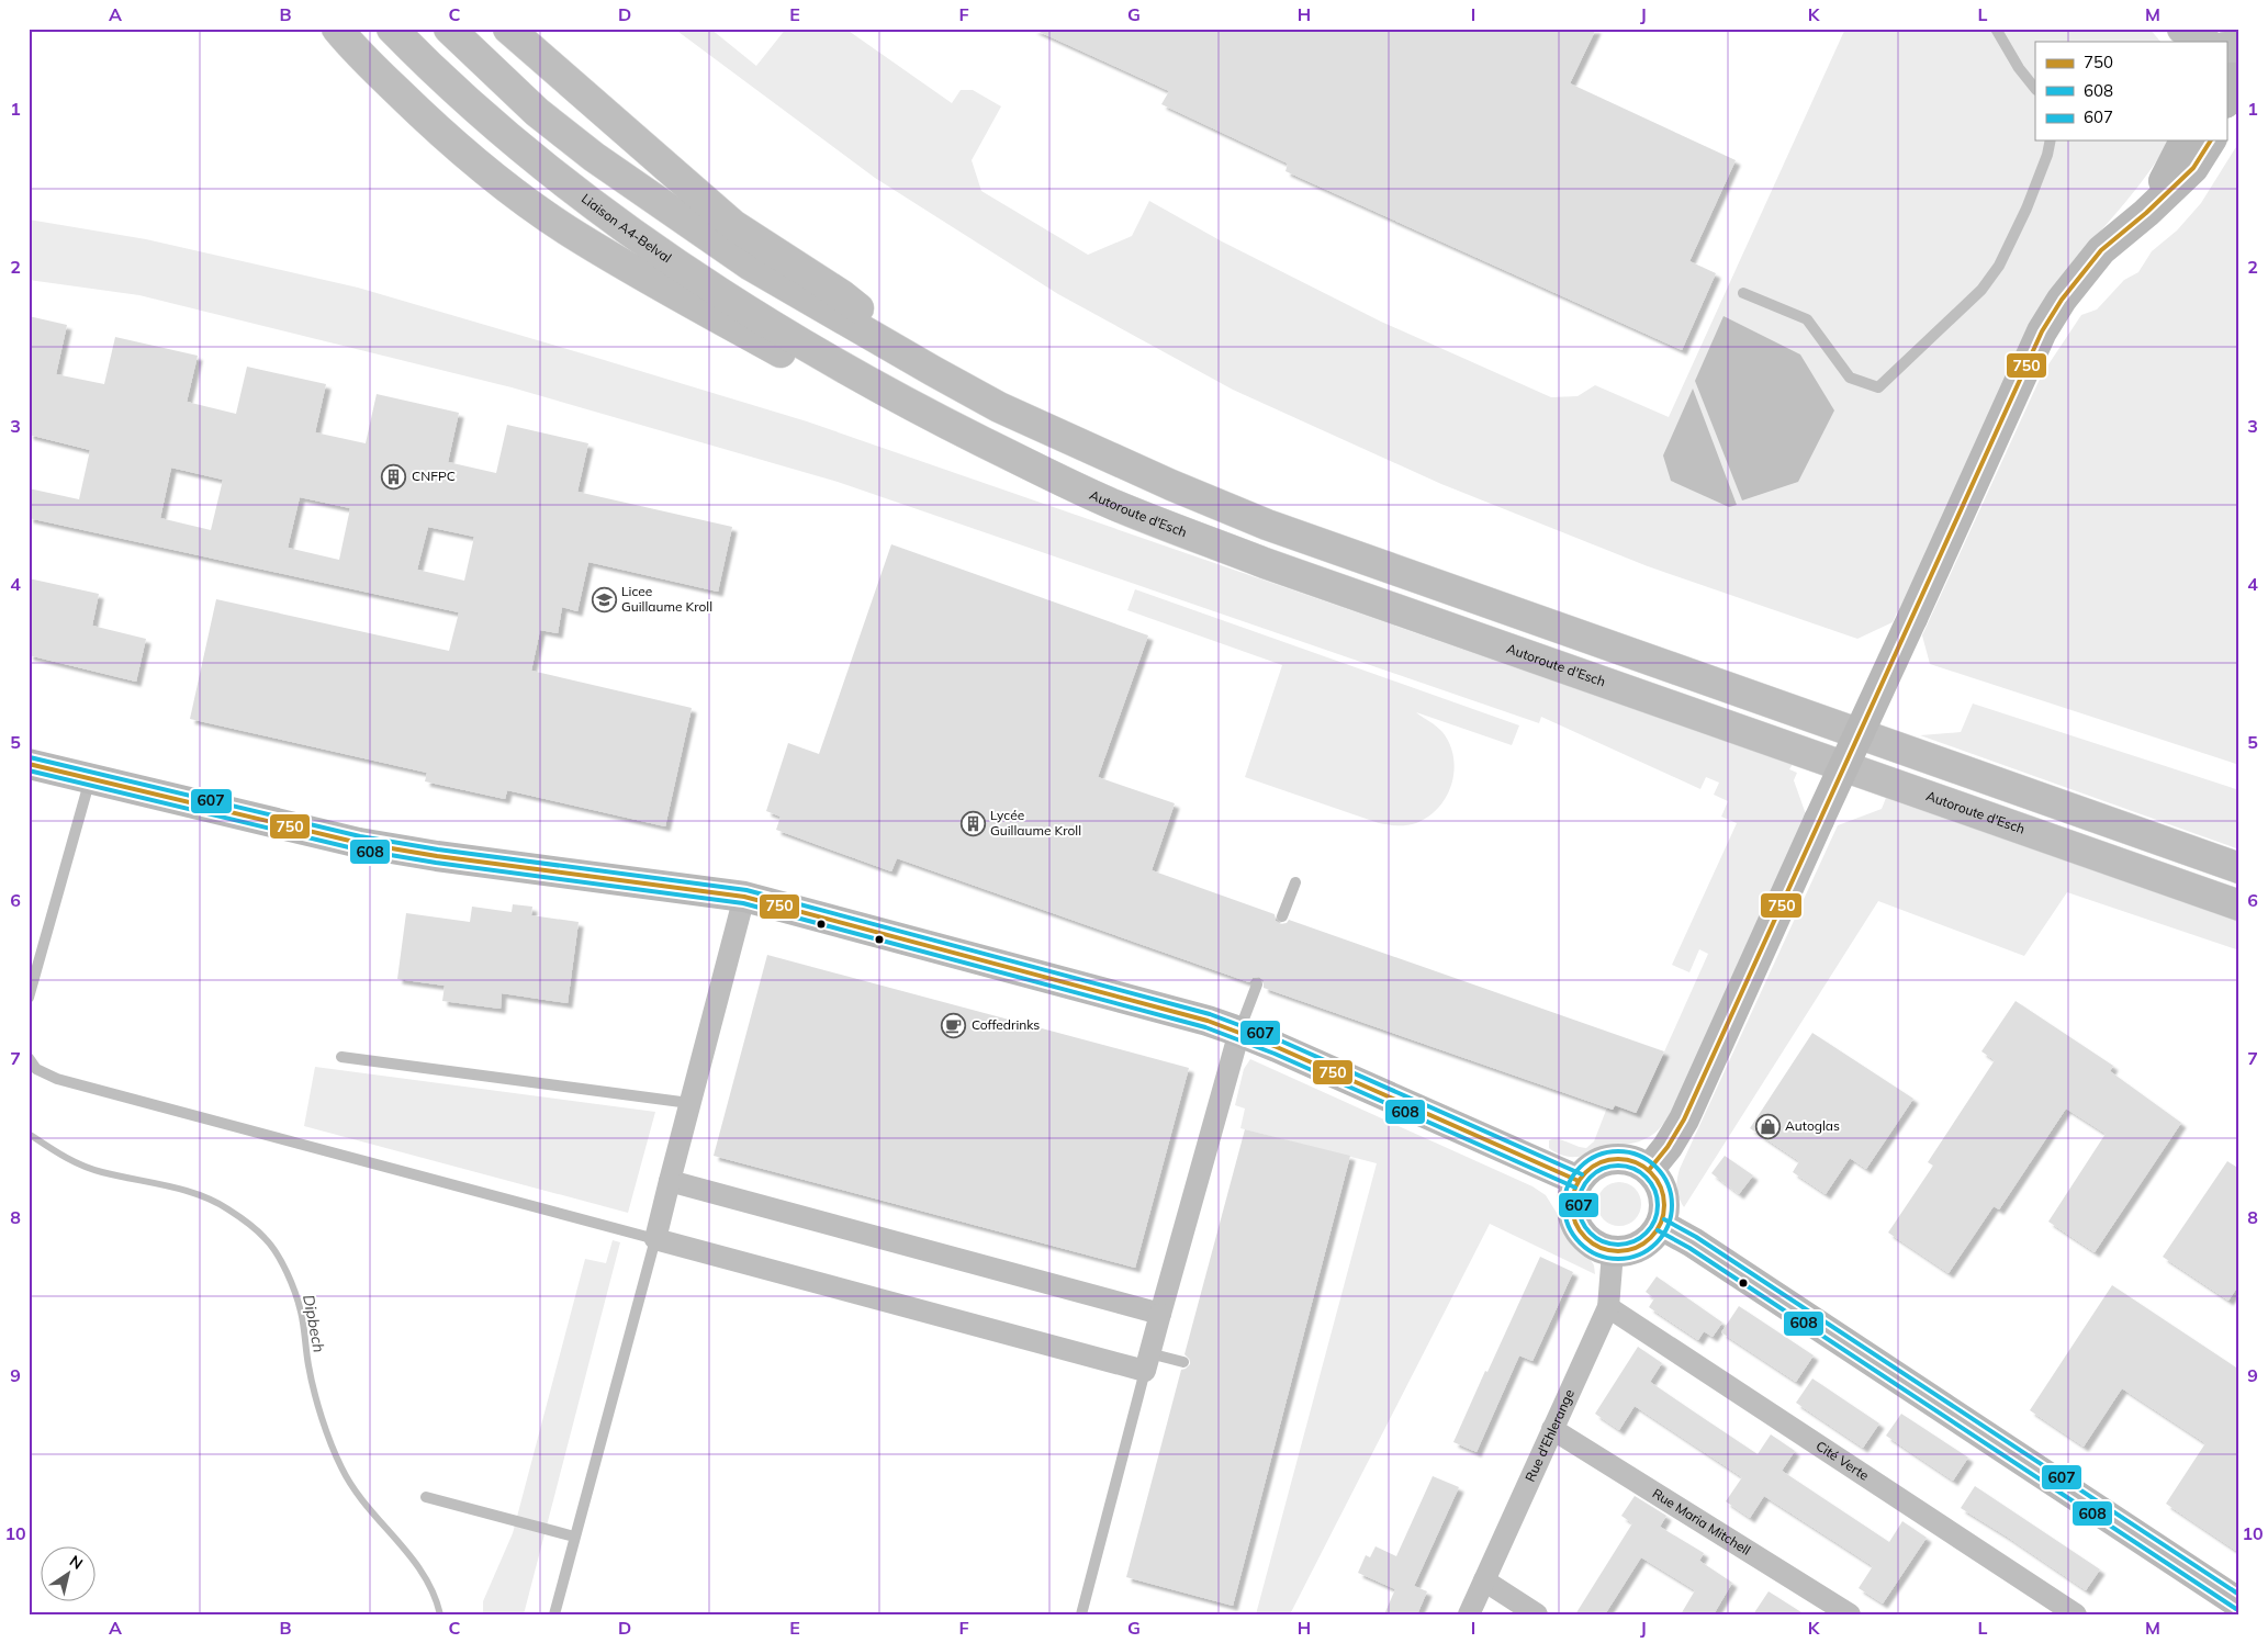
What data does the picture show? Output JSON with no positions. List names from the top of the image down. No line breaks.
{"streets":{"main road":["Liaison A4-Belval","Autoroute d'Esch"],"street":["Rue d'Ehlerange","Cité Verte","Rue Maria Mitchell"]},"crossings":[["Liaison A4-Belval","Autoroute d'Esch"],["Rue d'Ehlerange","Cité Verte"],["Rue d'Ehlerange","Rue Maria Mitchell"]],"water":["Dipbech"],"places":{"building":["CNFPC","Lycée Guillaume Kroll"],"school or university":["Licee Guillaume Kroll"],"cafe":["Coffedrinks"],"shop":["Autoglas"]},"lines":["transit line 750","transit line 607","transit line 608"],"legend":["750","608","607"],"north":"top right","grid":{"columns":["A","B","C","D","E","F","G","H","I","J","K","L","M"],"rows":["1","2","3","4","5","6","7","8","9","10"]}}
